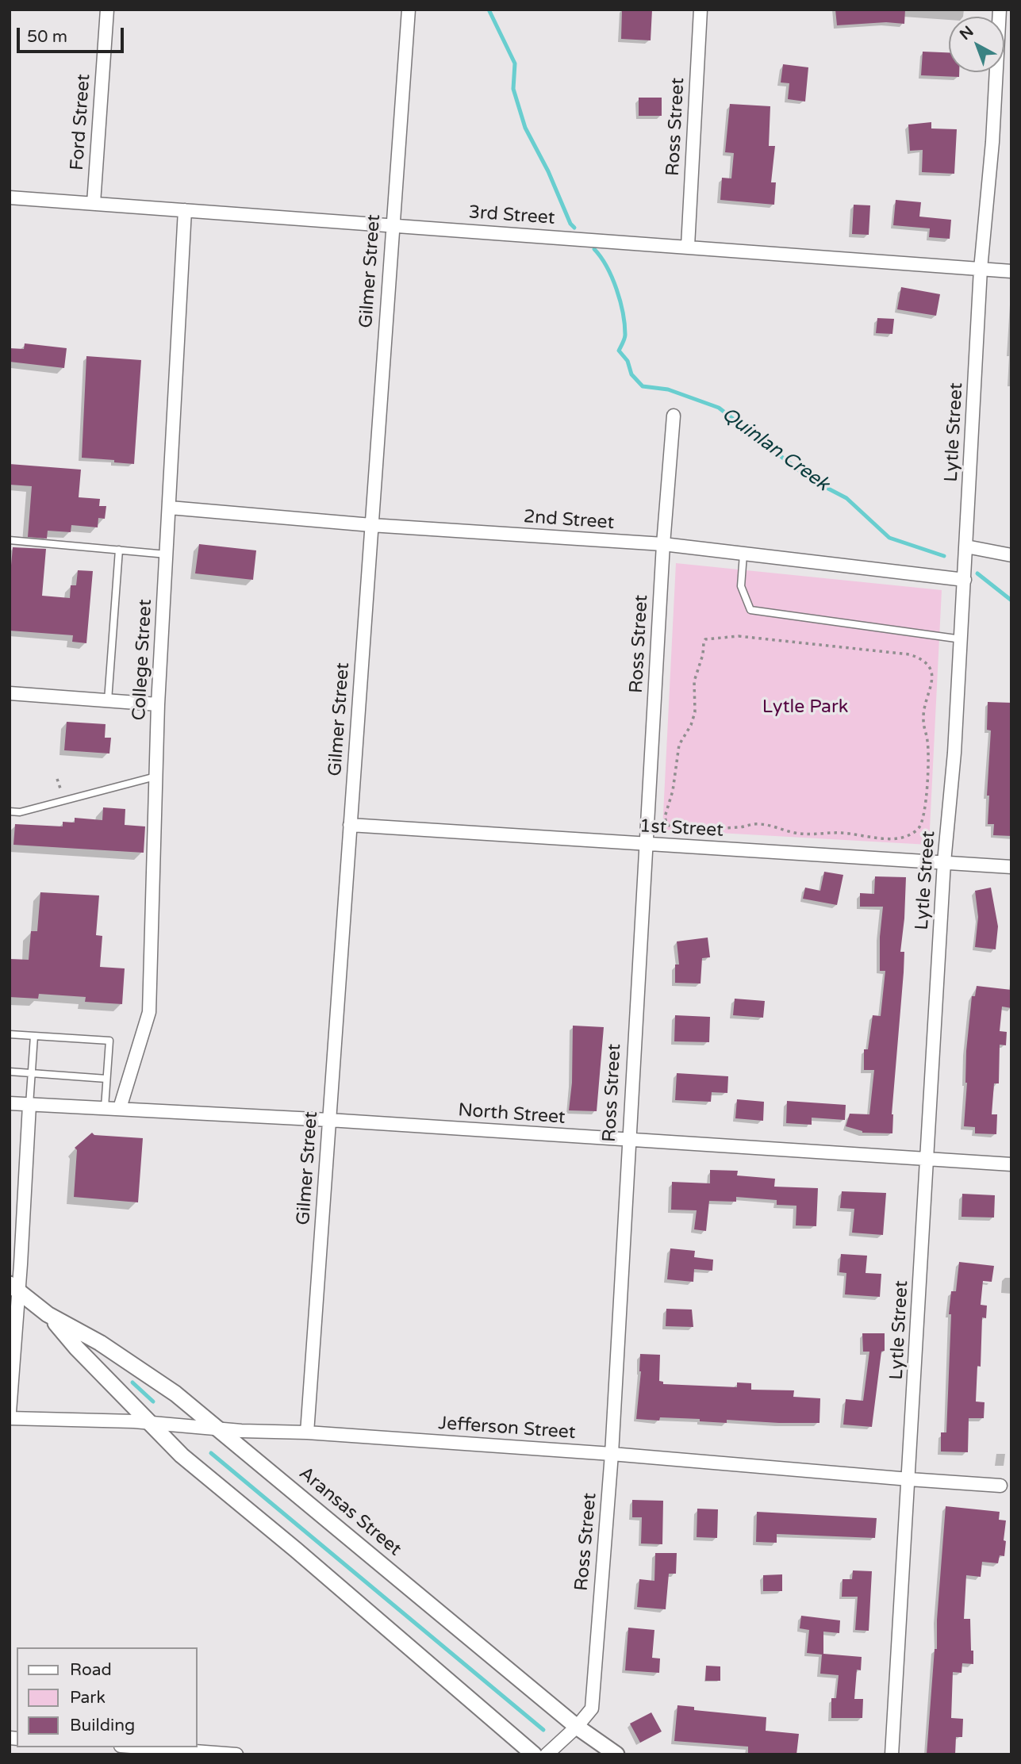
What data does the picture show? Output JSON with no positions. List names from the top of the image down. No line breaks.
{"streets":{"street":["Ford Street","Ross Street","3rd Street","Gilmer Street","Lytle Street","2nd Street","College Street","1st Street","North Street","Jefferson Street","Aransas Street"]},"crossings":[["Ford Street","3rd Street"],["Ross Street","3rd Street"],["Ross Street","2nd Street"],["Ross Street","1st Street"],["Ross Street","North Street"],["Ross Street","Jefferson Street"],["Ross Street","Aransas Street"],["3rd Street","Gilmer Street"],["3rd Street","Lytle Street"],["3rd Street","College Street"],["Gilmer Street","2nd Street"],["Gilmer Street","1st Street"],["Gilmer Street","North Street"],["Gilmer Street","Jefferson Street"],["Lytle Street","2nd Street"],["Lytle Street","1st Street"],["Lytle Street","North Street"],["Lytle Street","Jefferson Street"],["2nd Street","College Street"],["College Street","North Street"],["Jefferson Street","Aransas Street"]],"water":["Quinlan Creek"],"parks":["Lytle Park"],"legend":["Road","Park","Building"],"scale_bar":"50 m","north":"top left"}
